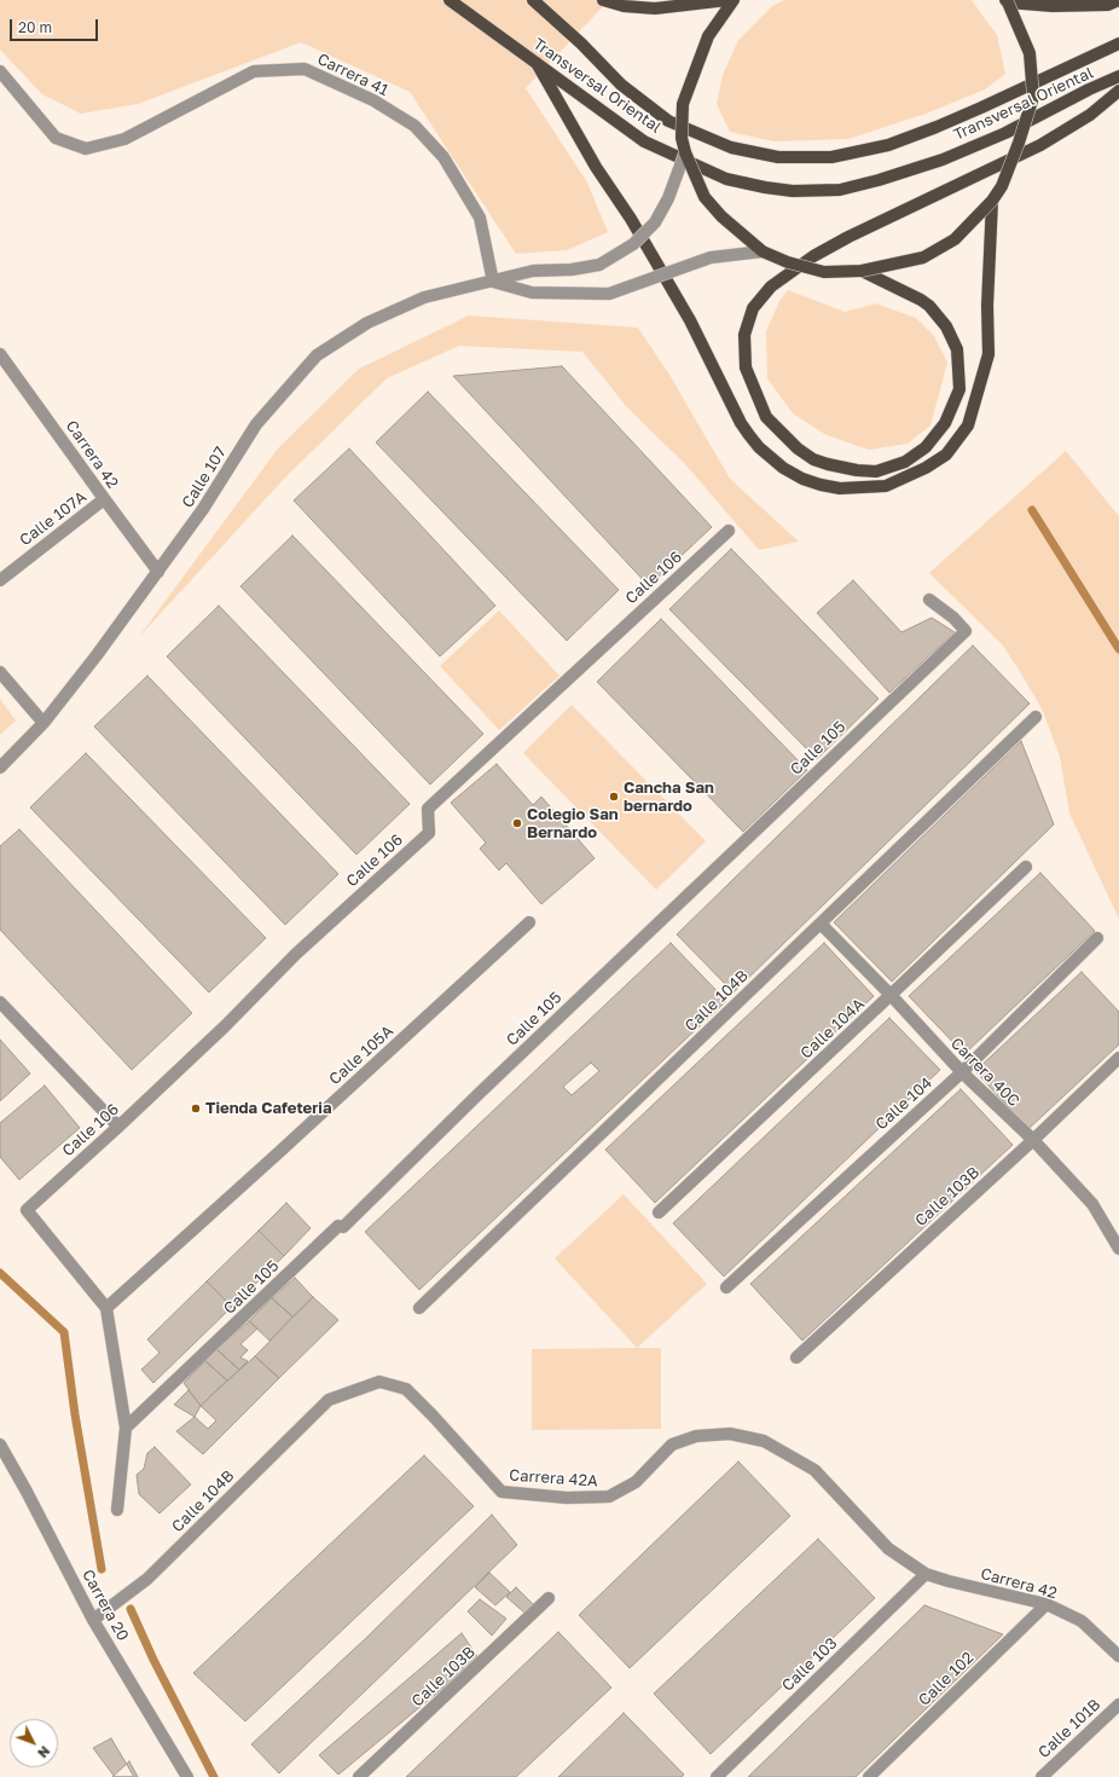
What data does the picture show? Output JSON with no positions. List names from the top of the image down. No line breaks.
{"streets":{"main road":["Transversal Oriental"],"street":["Carrera 41","Carrera 42","Calle 107","Calle 107A","Calle 106","Calle 105","Calle 104B","Calle 104A","Calle 105A","Carrera 40C","Calle 104","Calle 103B","Carrera 42A","Carrera 20","Calle 103","Calle 102","Calle 101B"]},"crossings":[["Carrera 41","Calle 107"],["Carrera 42","Calle 107"],["Carrera 42","Calle 107A"],["Carrera 42","Carrera 42A"],["Carrera 42","Calle 103"],["Carrera 42","Calle 102"],["Calle 106","Calle 105A"],["Calle 104B","Carrera 40C"],["Calle 104B","Carrera 42A"],["Calle 104B","Carrera 20"],["Calle 104A","Carrera 40C"],["Carrera 40C","Calle 104"],["Carrera 40C","Calle 103B"],["Carrera 42A","Calle 103"]],"places":["Cancha San bernardo","Colegio San Bernardo","Tienda Cafeteria"],"scale_bar":"20 m","north":"bottom right"}
